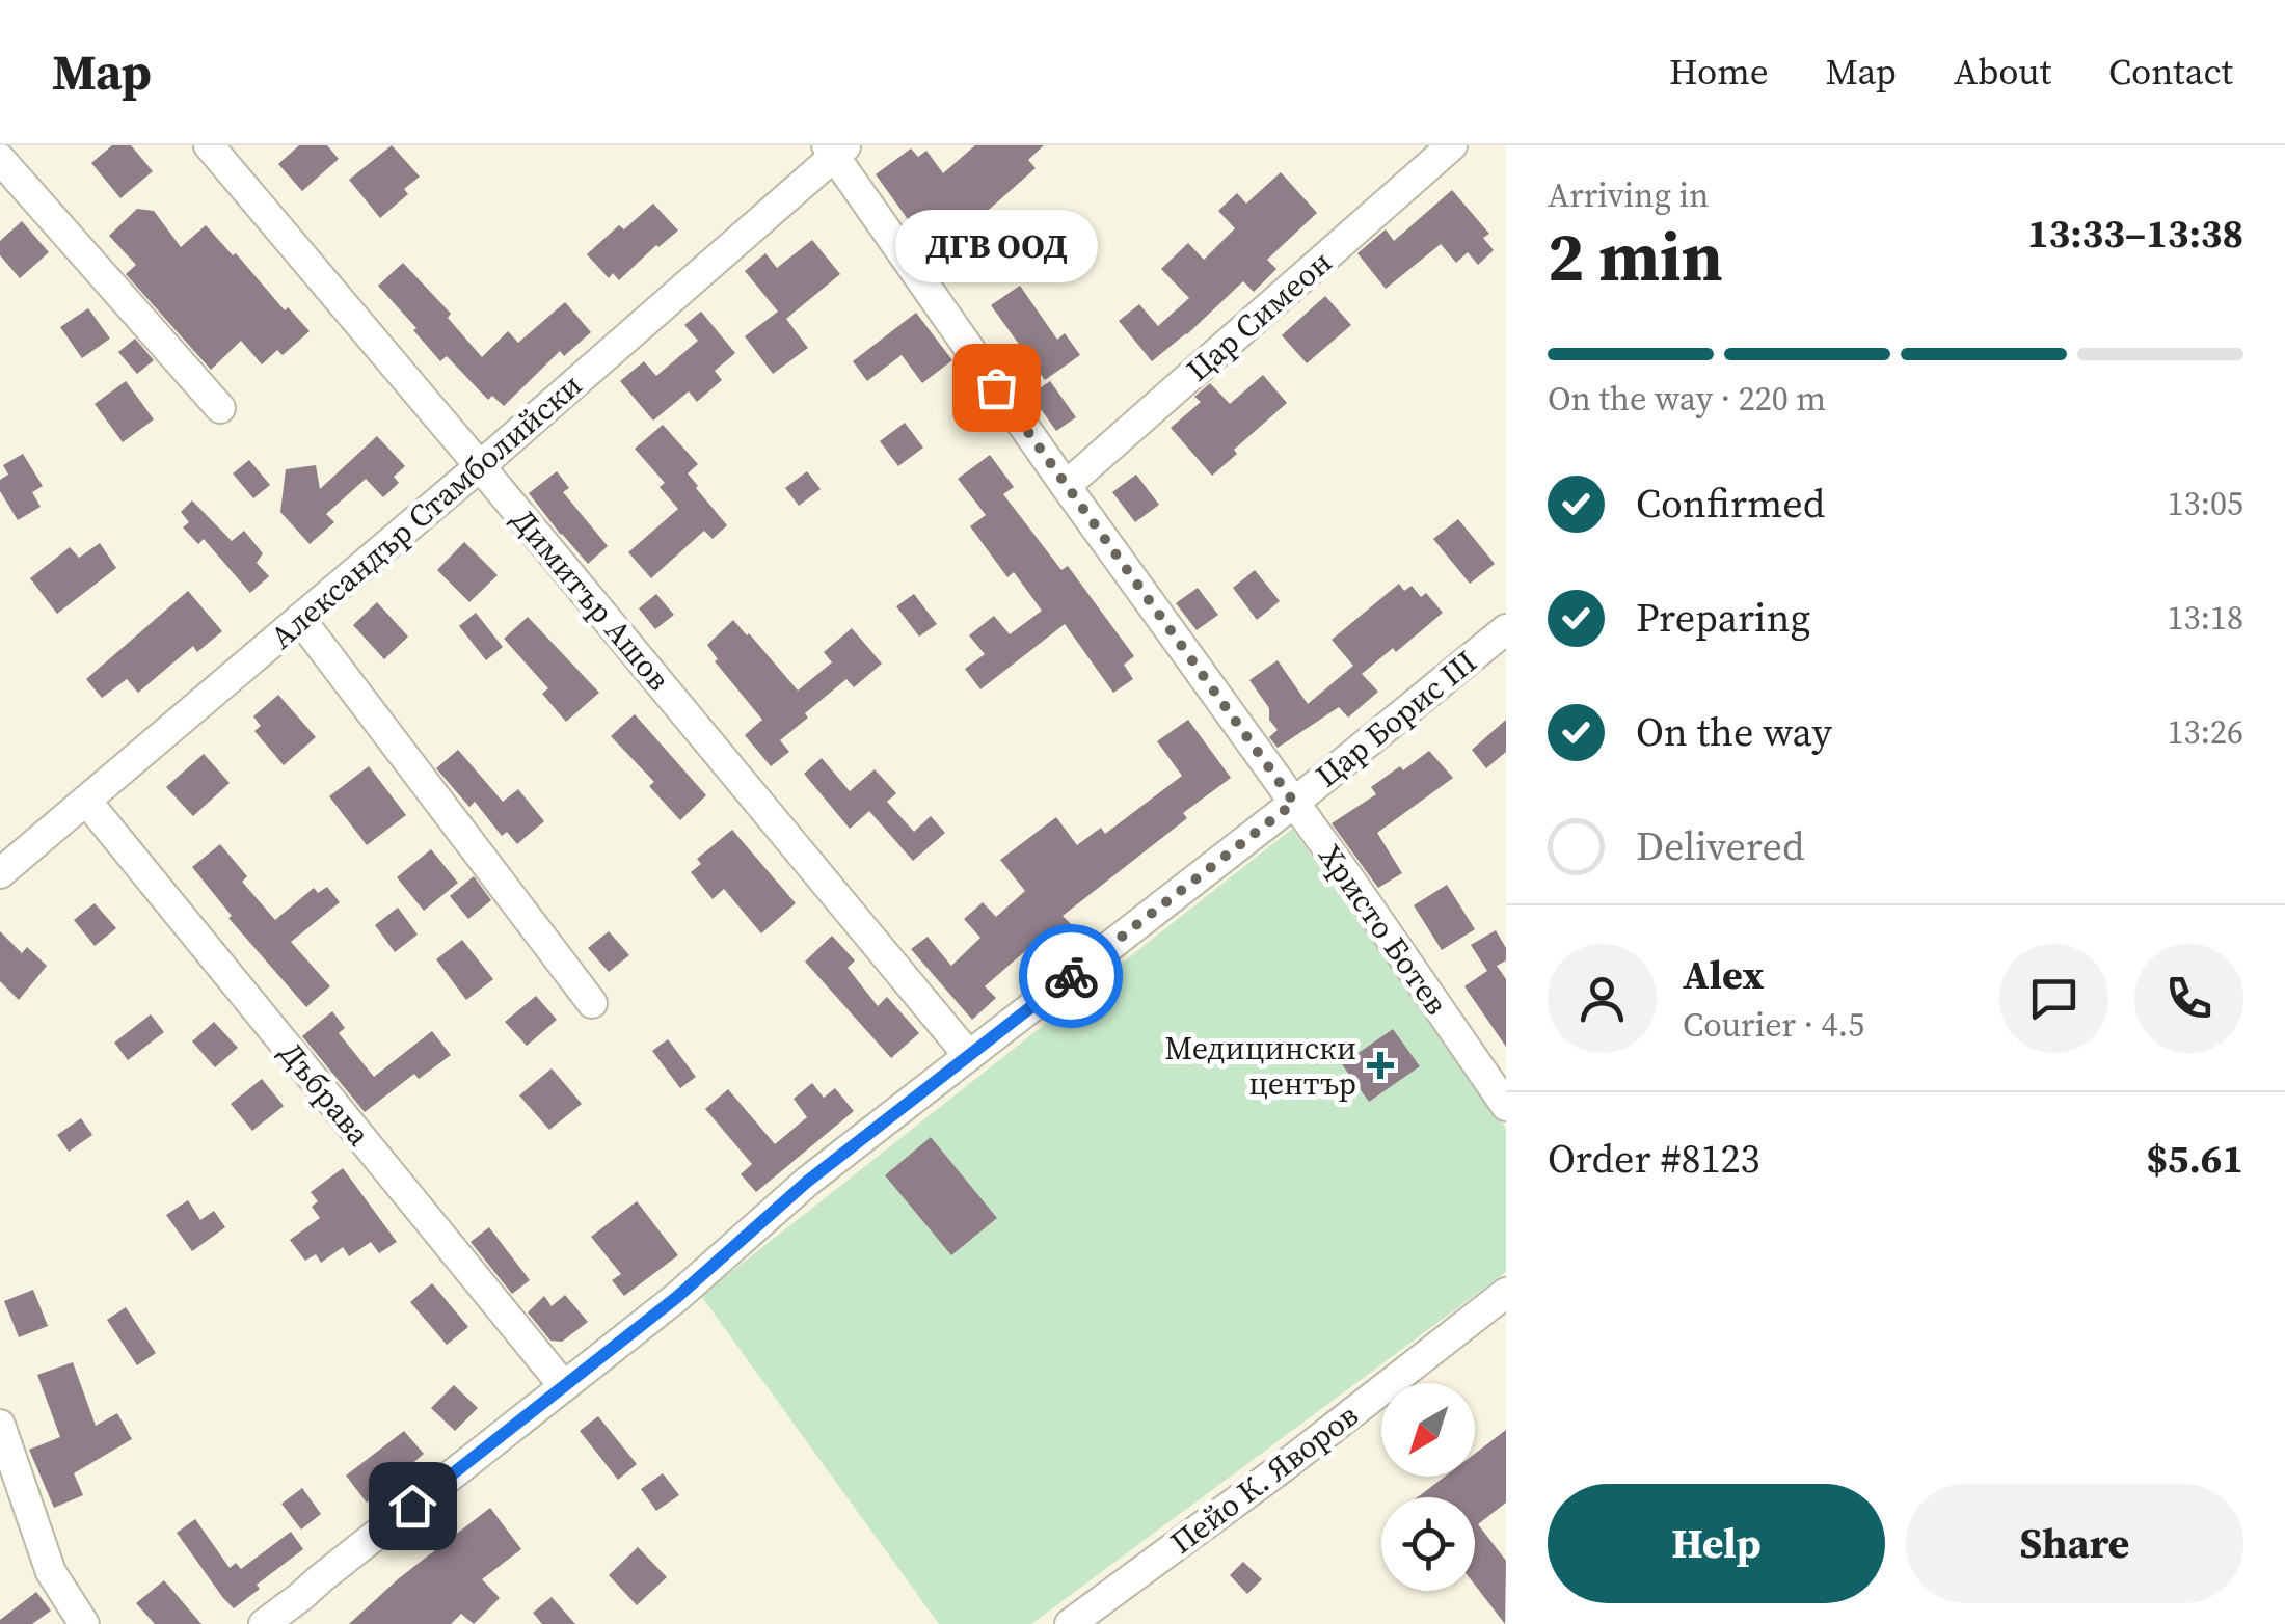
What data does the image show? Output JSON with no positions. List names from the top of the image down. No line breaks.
{"streets":{"street":["Цар Симеон","Александър Стамболийски","Димитър Ашов","Цар Борис III","Христо Ботев","Дъбрава","Пейо К. Яворов"]},"crossings":[["Цар Симеон","Христо Ботев"],["Александър Стамболийски","Димитър Ашов"],["Александър Стамболийски","Христо Ботев"],["Александър Стамболийски","Дъбрава"],["Димитър Ашов","Цар Борис III"],["Цар Борис III","Христо Ботев"],["Цар Борис III","Дъбрава"]],"places":{"other":["ДГВ ООД"],"health":["Медицински център"]},"north":"bottom left","page":{"header":"Map","nav":["Home","Map","About","Contact"],"heading":["2 min","Arriving in","13:33–13:38"],"panel":["Alex","Courier · 4.5","Order #8123","$5.61"],"bubble":"ДГВ ООД","bar":"On the way · 220 m","list":[["Confirmed","13:05"],["Preparing","13:18"],["On the way","13:26"],"Delivered"],"buttons":["Help","Share"]}}
